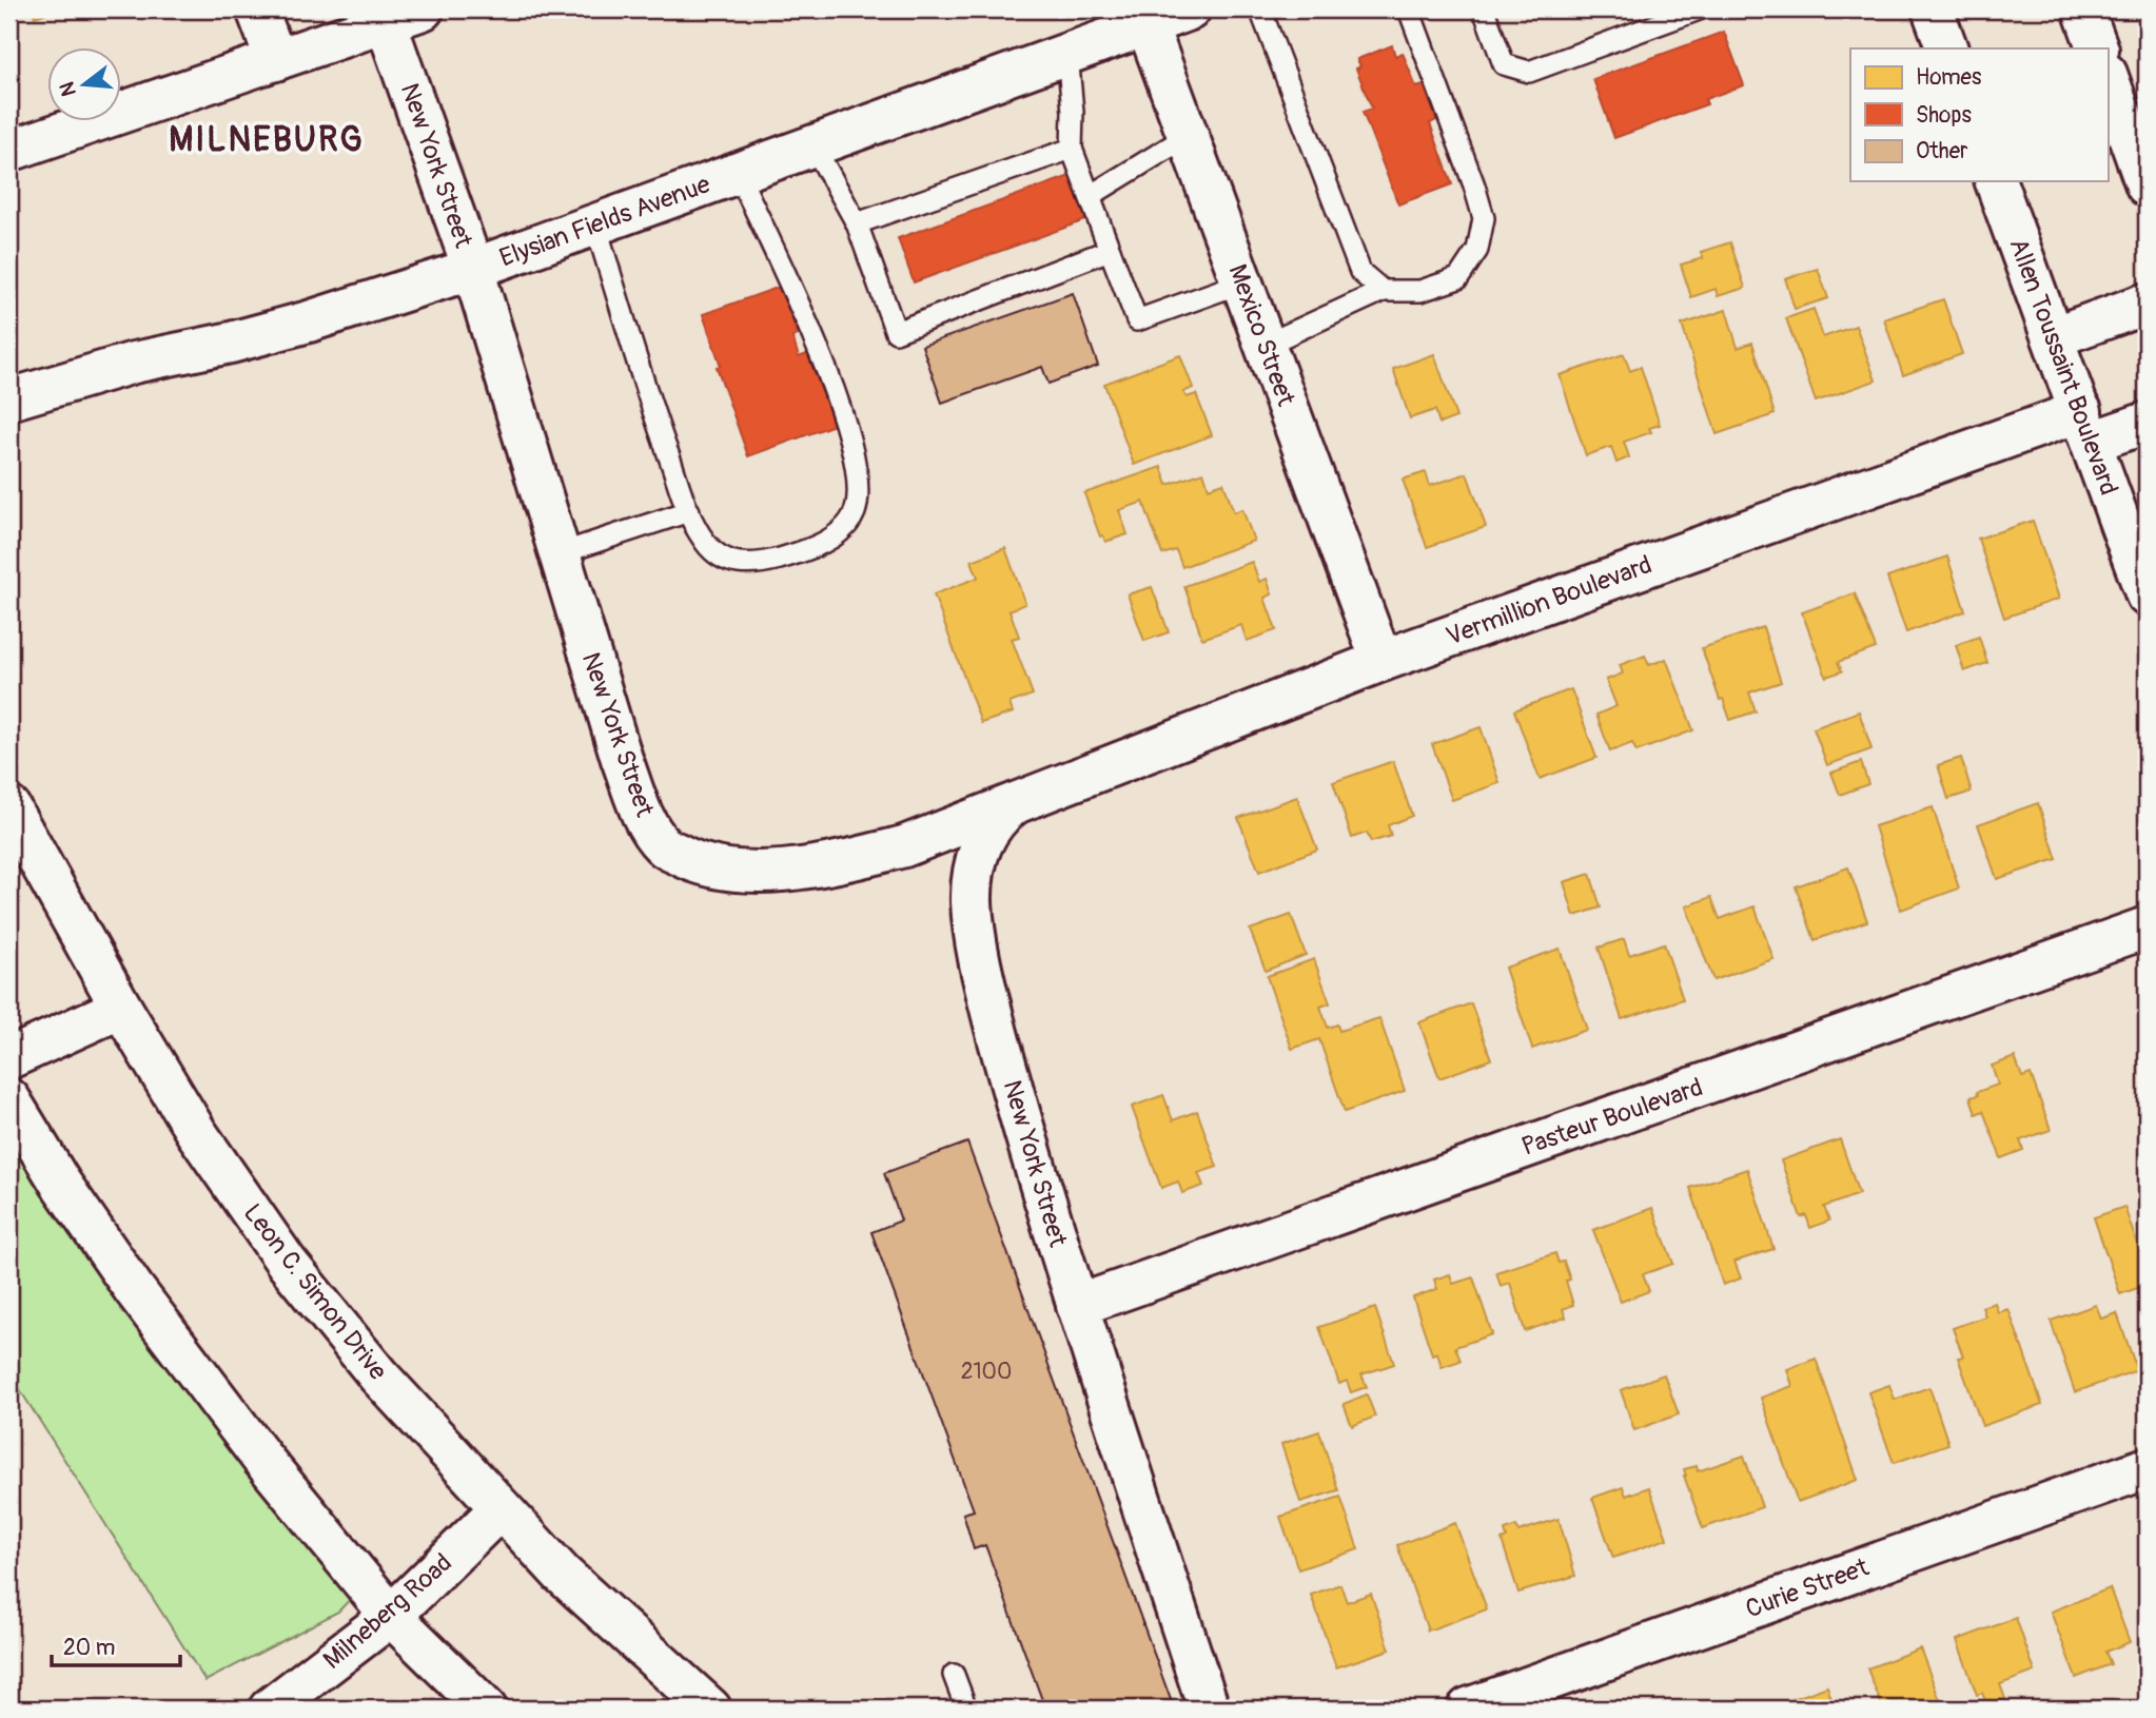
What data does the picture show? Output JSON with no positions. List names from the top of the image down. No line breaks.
{"streets":{"street":["New York Street","Elysian Fields Avenue","Mexico Street","Allen Toussaint Boulevard","Vermillion Boulevard","Pasteur Boulevard","Leon C. Simon Drive","Curie Street","Milneberg Road"]},"crossings":[["New York Street","Elysian Fields Avenue"],["New York Street","Vermillion Boulevard"],["New York Street","Pasteur Boulevard"],["Elysian Fields Avenue","Mexico Street"],["Mexico Street","Vermillion Boulevard"],["Allen Toussaint Boulevard","Vermillion Boulevard"],["Leon C. Simon Drive","Milneberg Road"]],"districts":["MILNEBURG"],"house_numbers":["2100"],"legend":["Homes","Shops","Other"],"scale_bar":"20 m","north":"left"}
